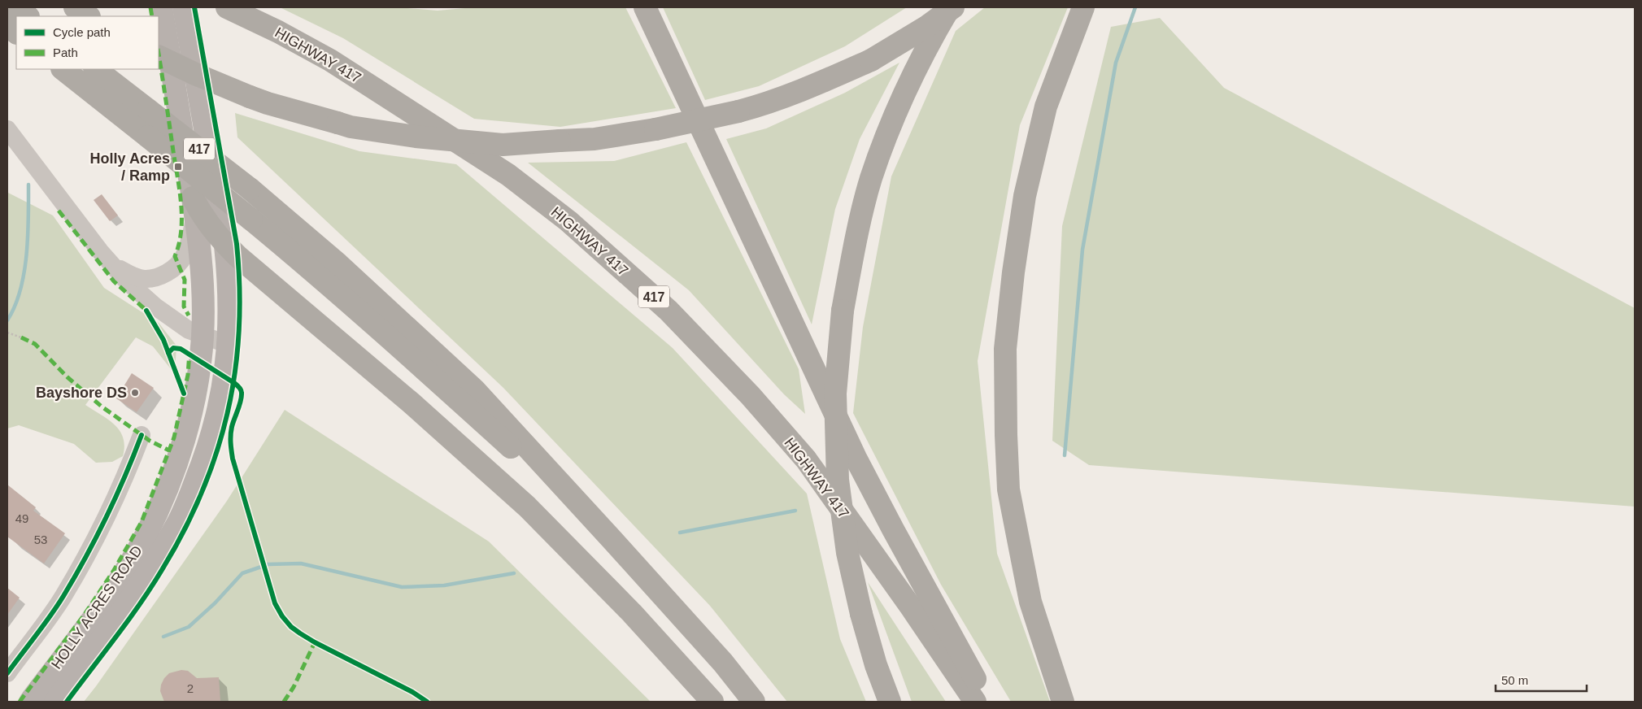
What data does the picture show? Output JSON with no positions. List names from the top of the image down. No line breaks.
{"streets":{"highway":["HIGHWAY 417","417"],"main road":["HOLLY ACRES ROAD"]},"places":{"transit":["Holly Acres / Ramp"],"other":["Bayshore DS"]},"house_numbers":["49","53","2"],"legend":["Cycle path","Path"],"scale_bar":"50 m"}
